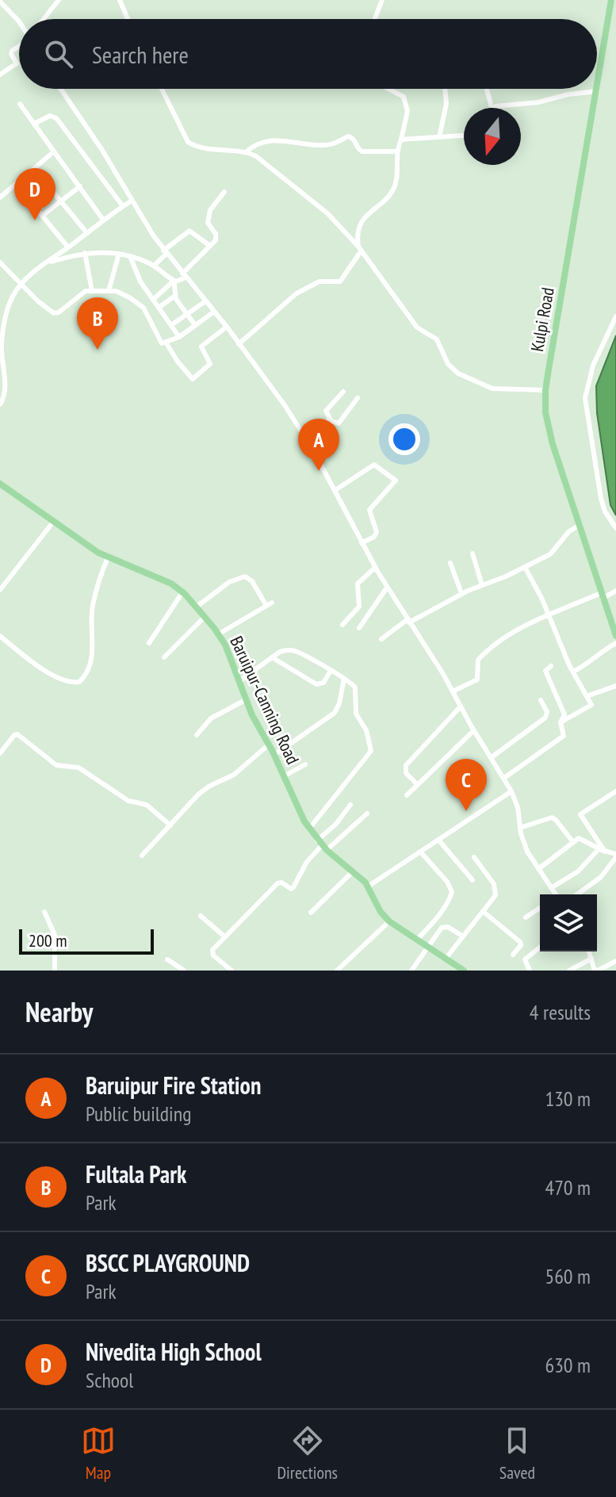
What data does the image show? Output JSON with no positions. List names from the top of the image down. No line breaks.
{"streets":{"main road":["Kulpi Road","Baruipur-Canning Road"]},"scale_bar":"200 m","north":"bottom","page":{"search":"Search here","pins":["D","B","A","C"],"scale":"200 m","heading":["Nearby","4 results"],"list":[{"mark":"A","name":"Baruipur Fire Station","note":"Public building","value":"130 m"},{"mark":"B","name":"Fultala Park","note":"Park","value":"470 m"},{"mark":"C","name":"BSCC PLAYGROUND","note":"Park","value":"560 m"},{"mark":"D","name":"Nivedita High School","note":"School","value":"630 m"}],"nav":["Map","Directions","Saved"]}}
